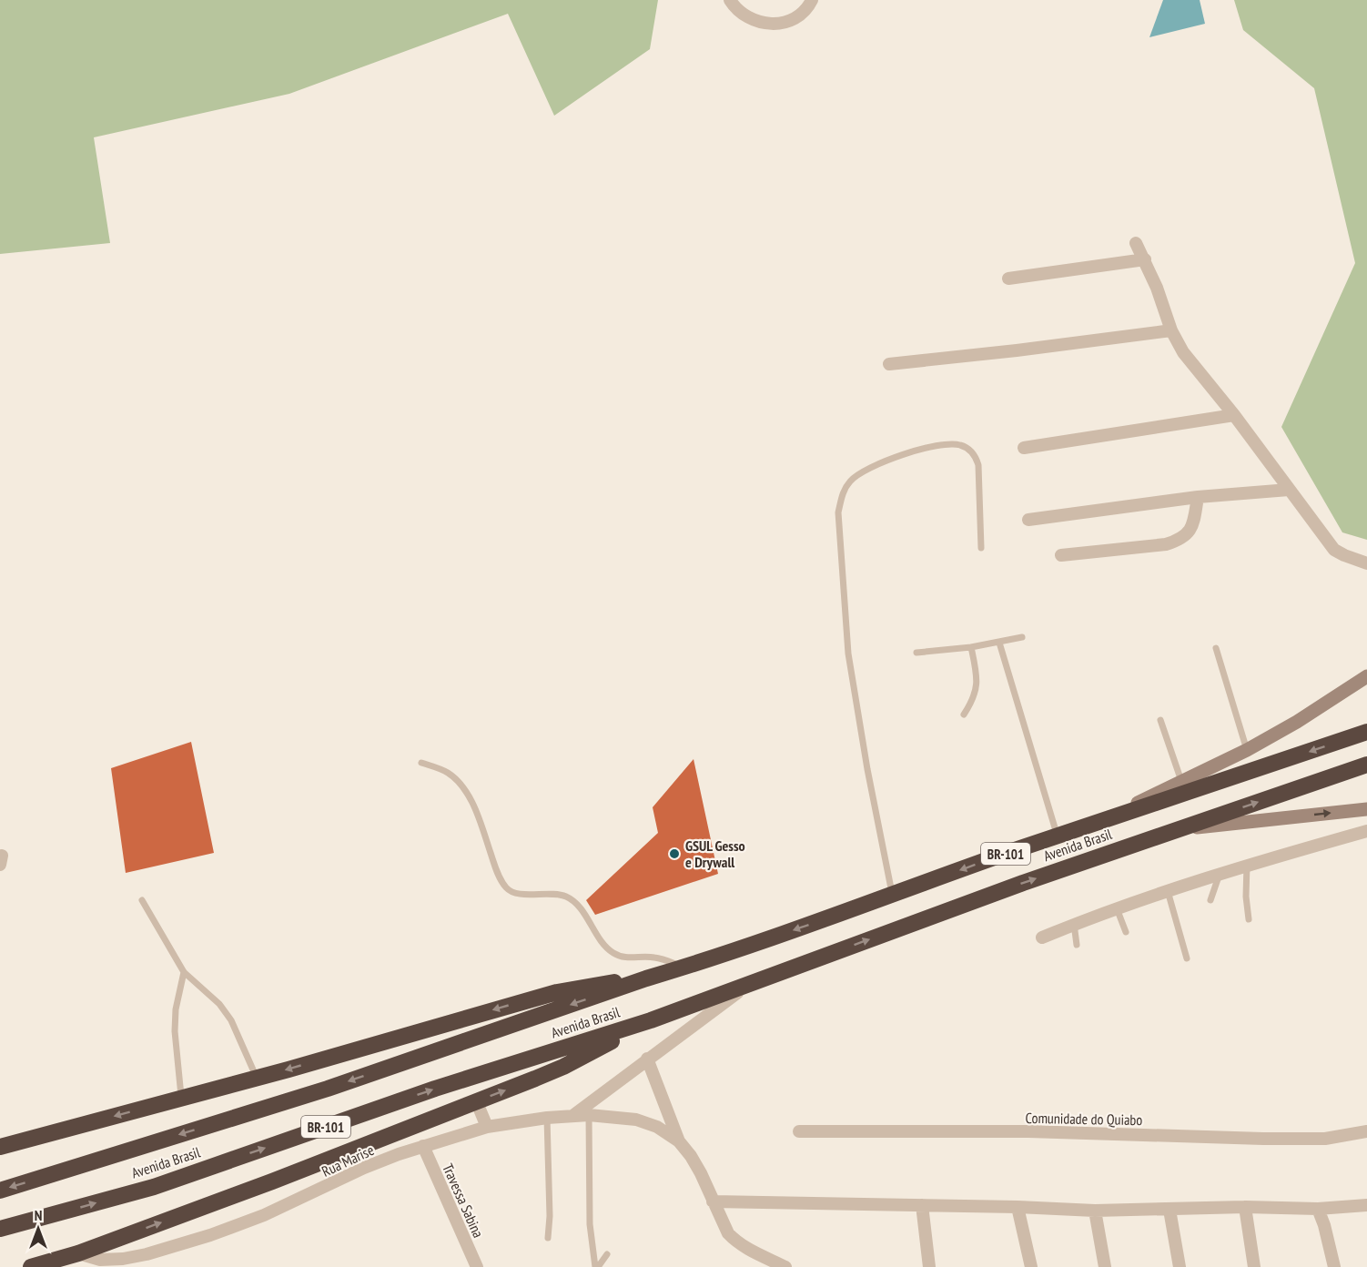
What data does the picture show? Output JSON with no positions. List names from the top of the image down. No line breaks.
{"streets":{"highway":["Avenida Brasil","BR-101"],"street":["Comunidade do Quiabo","Rua Marise","Travessa Sabina"]},"crossings":[["Rua Marise","Travessa Sabina"]],"places":["GSUL Gesso e Drywall"],"north":"top"}
